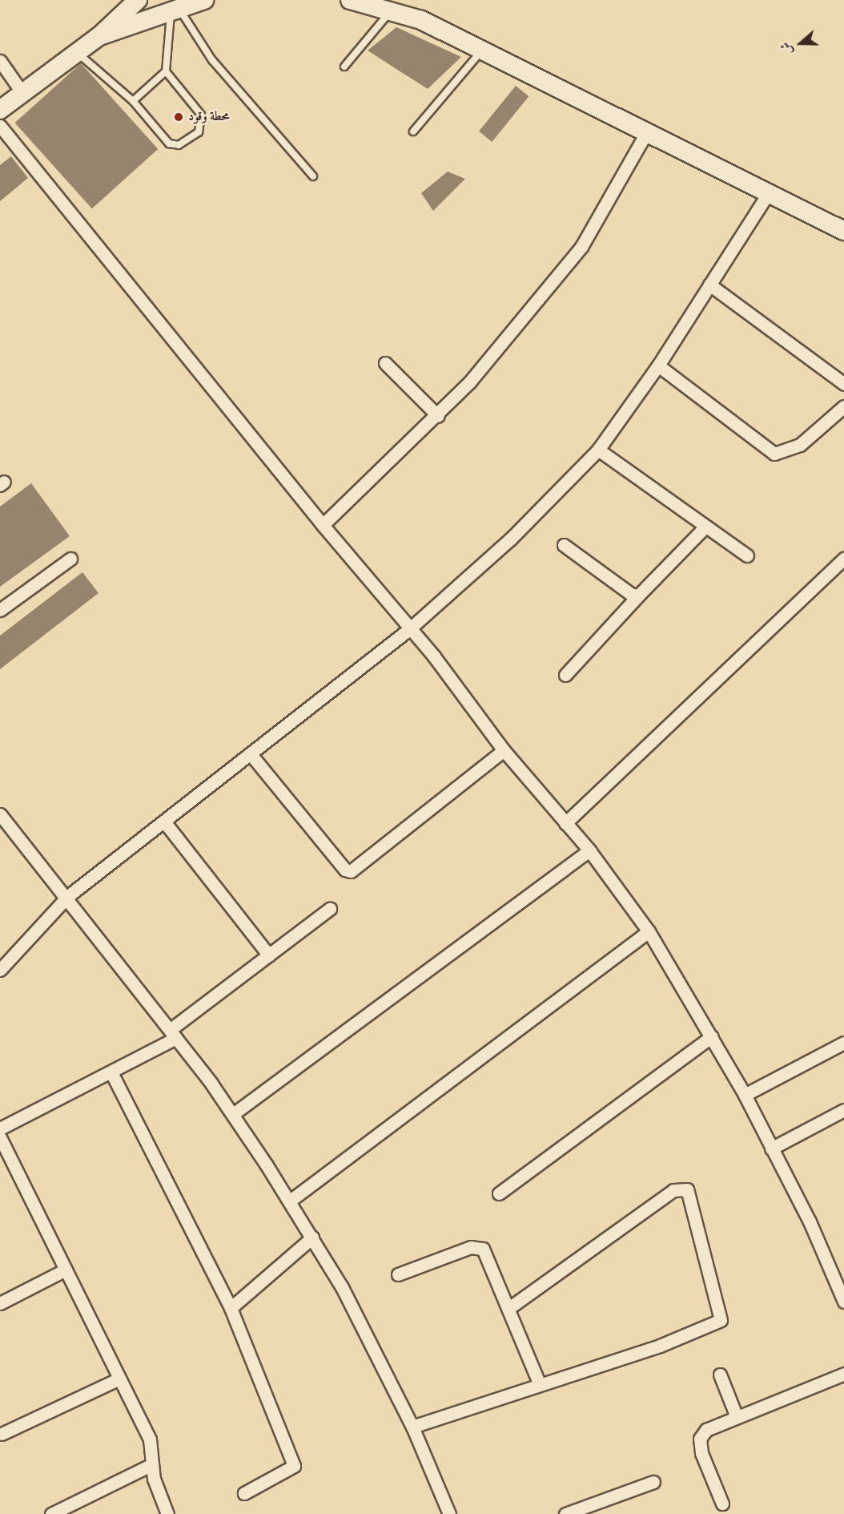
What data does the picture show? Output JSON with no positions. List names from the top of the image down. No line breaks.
{"places":["محطة وقود"],"north":"left"}
